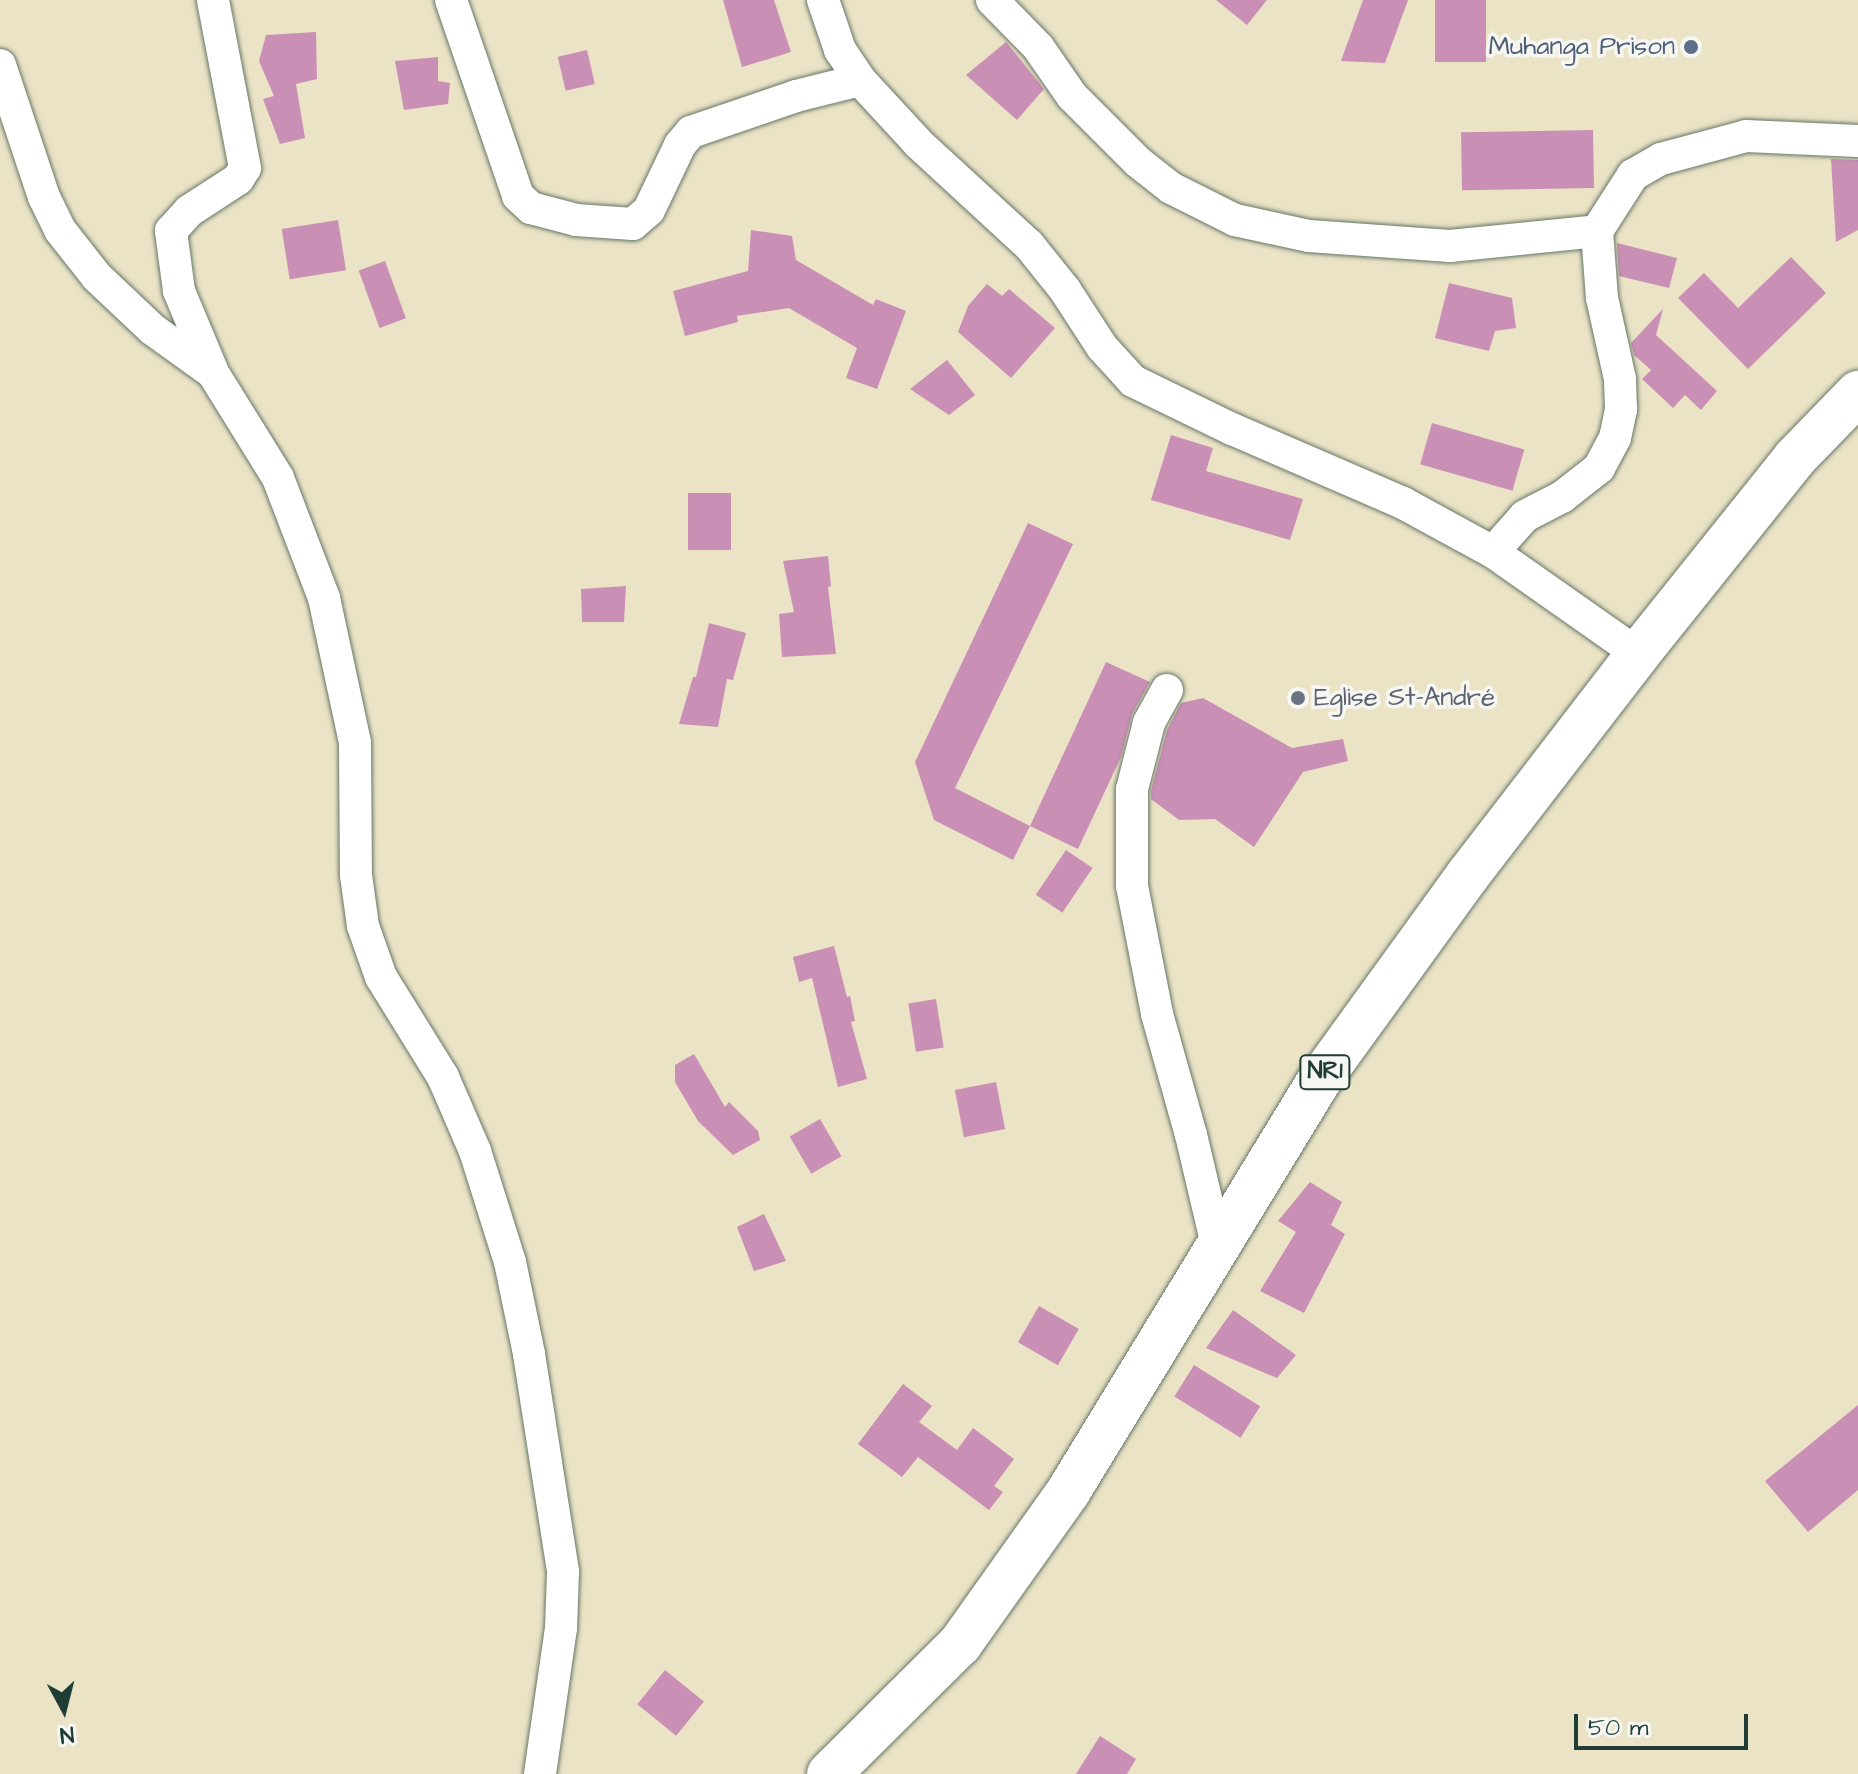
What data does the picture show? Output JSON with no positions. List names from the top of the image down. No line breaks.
{"streets":{"highway":["NR1"]},"places":["Muhanga Prison","Eglise St-André"],"scale_bar":"50 m","north":"bottom"}
